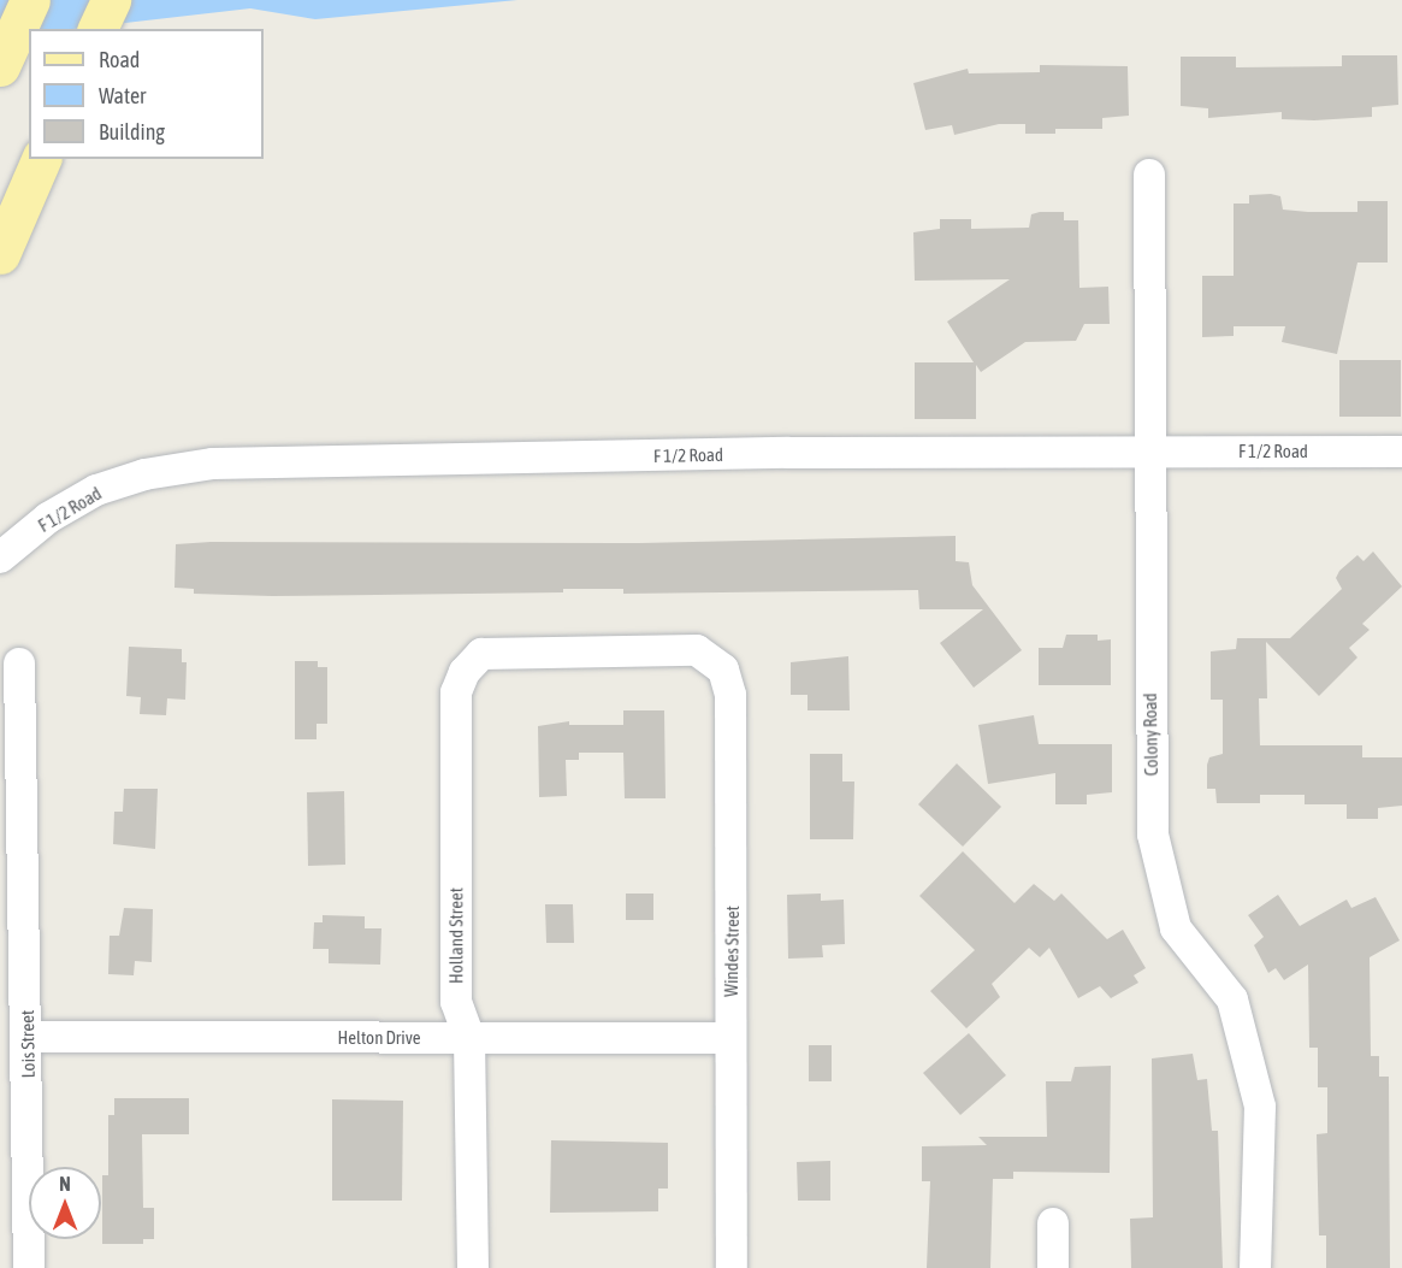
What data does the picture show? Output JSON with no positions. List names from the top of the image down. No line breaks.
{"streets":{"street":["F 1/2 Road","Colony Road","Holland Street","Windes Street","Helton Drive","Lois Street"]},"crossings":[["F 1/2 Road","Colony Road"],["Holland Street","Windes Street"],["Holland Street","Helton Drive"],["Windes Street","Helton Drive"],["Helton Drive","Lois Street"]],"legend":["Road","Water","Building"],"north":"top"}
